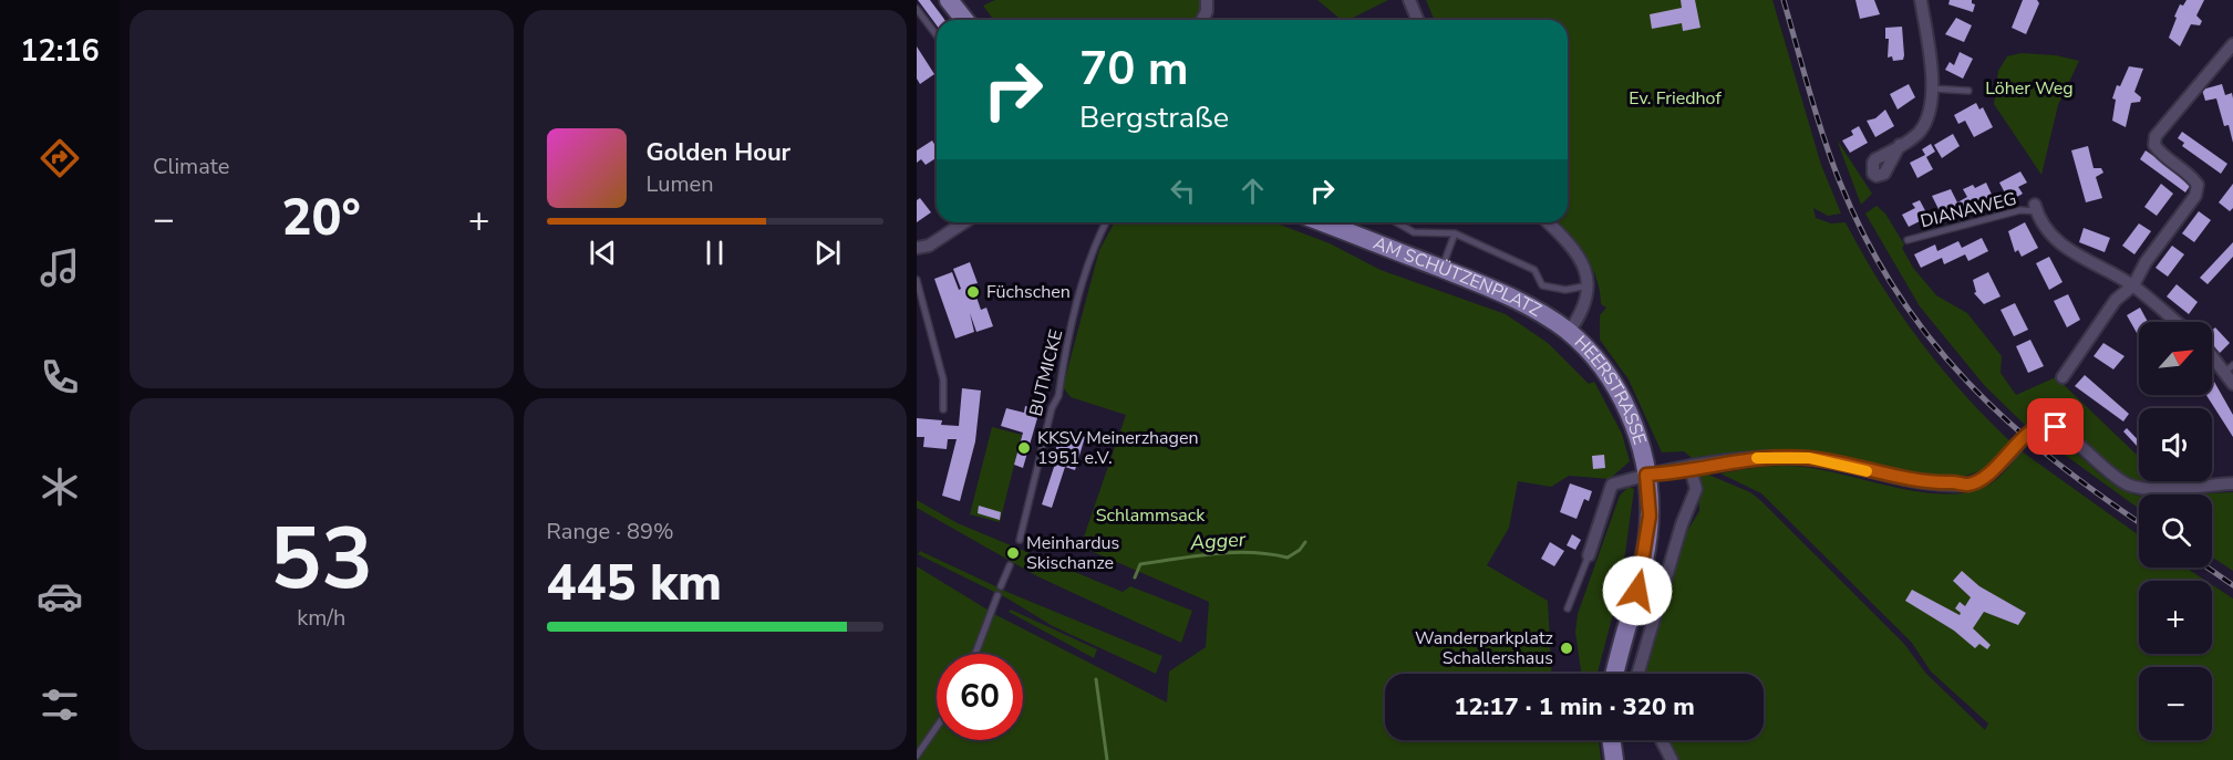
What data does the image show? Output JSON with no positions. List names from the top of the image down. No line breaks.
{"streets":{"main road":["AM SCHÜTZENPLATZ","HEERSTRASSE"],"lane":["DIANAWEG","BUTMICKE"]},"crossings":[["AM SCHÜTZENPLATZ","HEERSTRASSE"]],"water":["Agger"],"parks":["Löher Weg","Ev. Friedhof","Schlammsack"],"places":["Füchschen","KKSV Meinerzhagen 1951 e.V.","Meinhardus Skischanze","Wanderparkplatz Schallershaus"],"north":"top right","page":{"tabs":"12:16","tile":["Climate",["53","km/h"],["Range · 89%","445 km"]],"turn":["70 m","Bergstraße"],"song":["Golden Hour","Lumen"],"heat":["−","20°","+"],"map_buttons":["+","−"],"limit":"60","trip":"12:17 · 1 min · 320 m"}}
